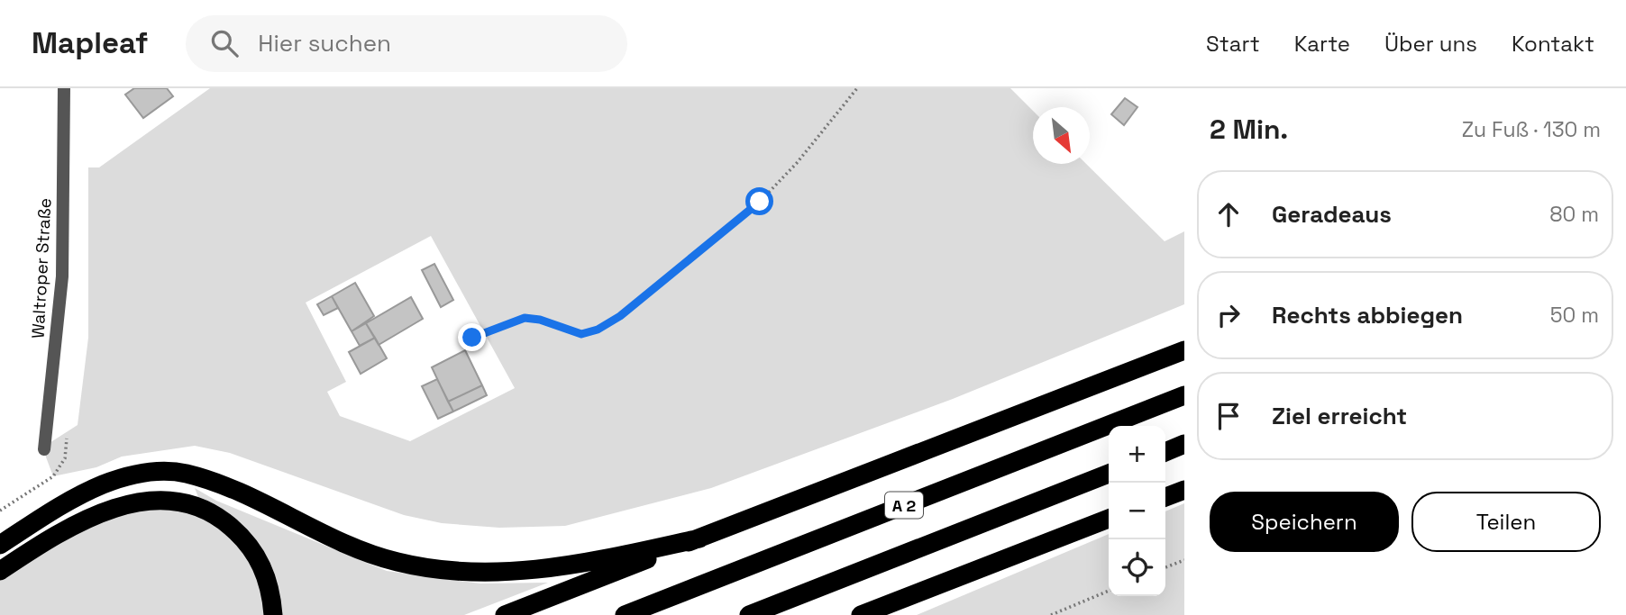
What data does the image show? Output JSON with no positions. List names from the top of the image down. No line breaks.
{"streets":{"highway":["A 2"],"street":["Waltroper Straße"]},"north":"bottom right","page":{"header":"Mapleaf","search":"Hier suchen","nav":["Start","Karte","Über uns","Kontakt"],"heading":["2 Min.","Zu Fuß · 130 m"],"list":[["Geradeaus","80 m"],["Rechts abbiegen","50 m"],"Ziel erreicht"],"map_buttons":["+","−"],"buttons":["Speichern","Teilen"]}}
